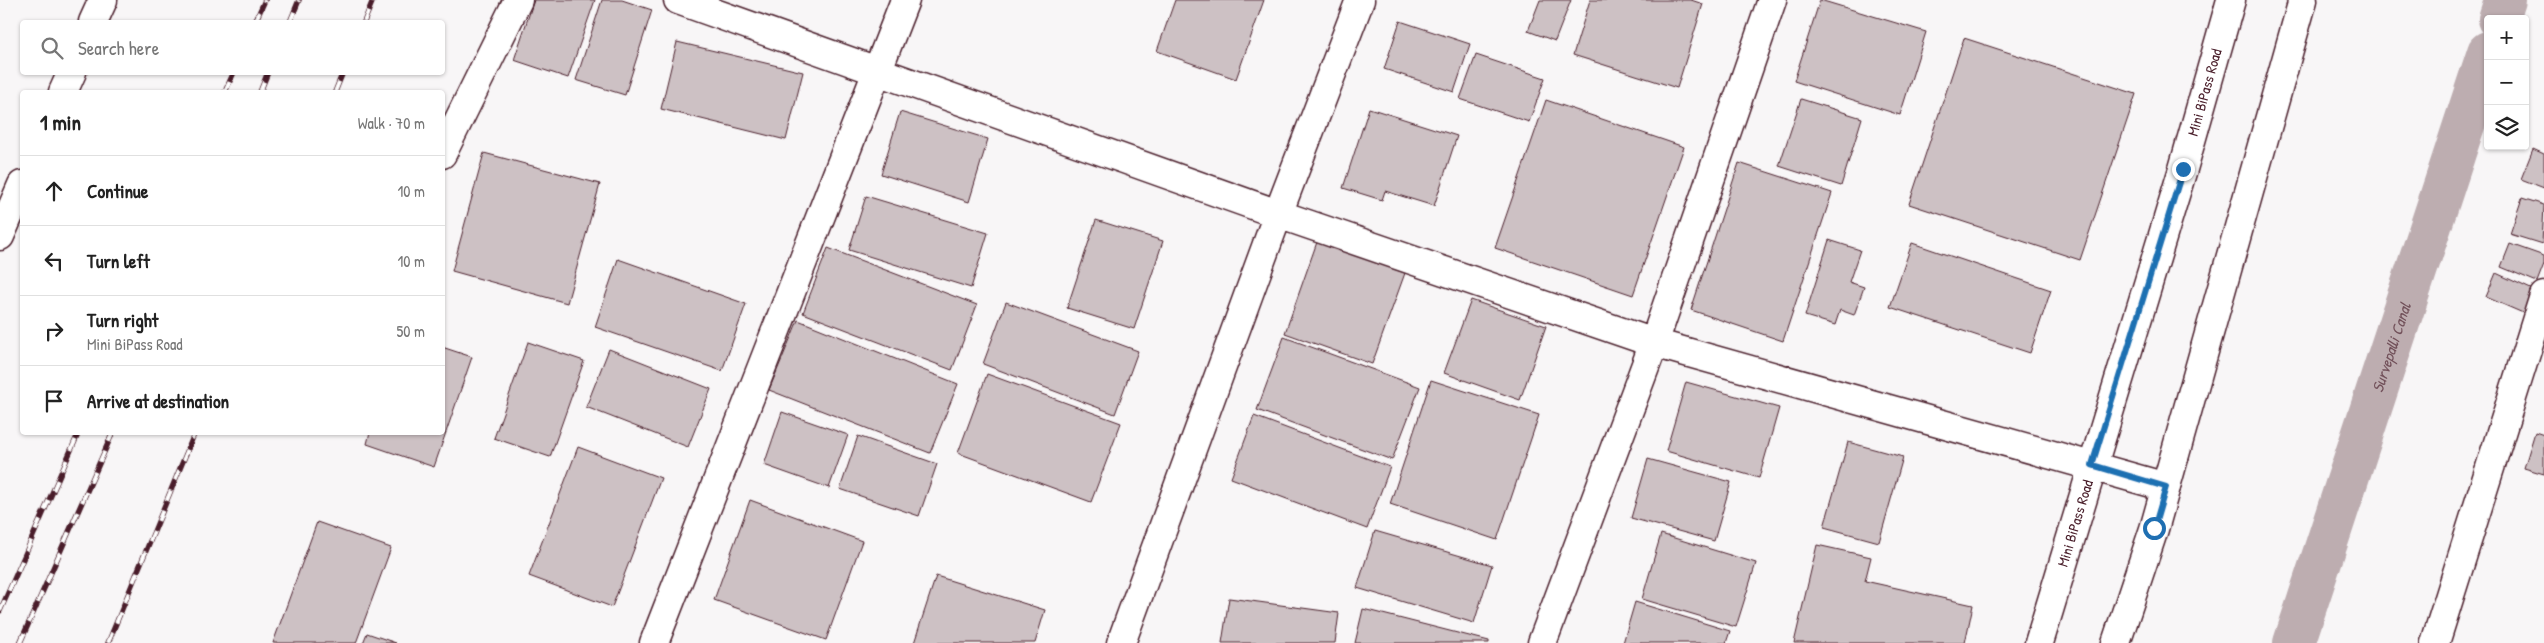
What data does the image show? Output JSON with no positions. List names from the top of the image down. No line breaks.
{"streets":{"street":["Mini BiPass Road"]},"water":["Survepalli Canal"],"page":{"map_buttons":["+","−"],"search":"Search here","heading":["1 min","Walk · 70 m"],"list":[["Continue","10 m"],["Turn left","10 m"],["Turn right","Mini BiPass Road","50 m"],"Arrive at destination"]}}
